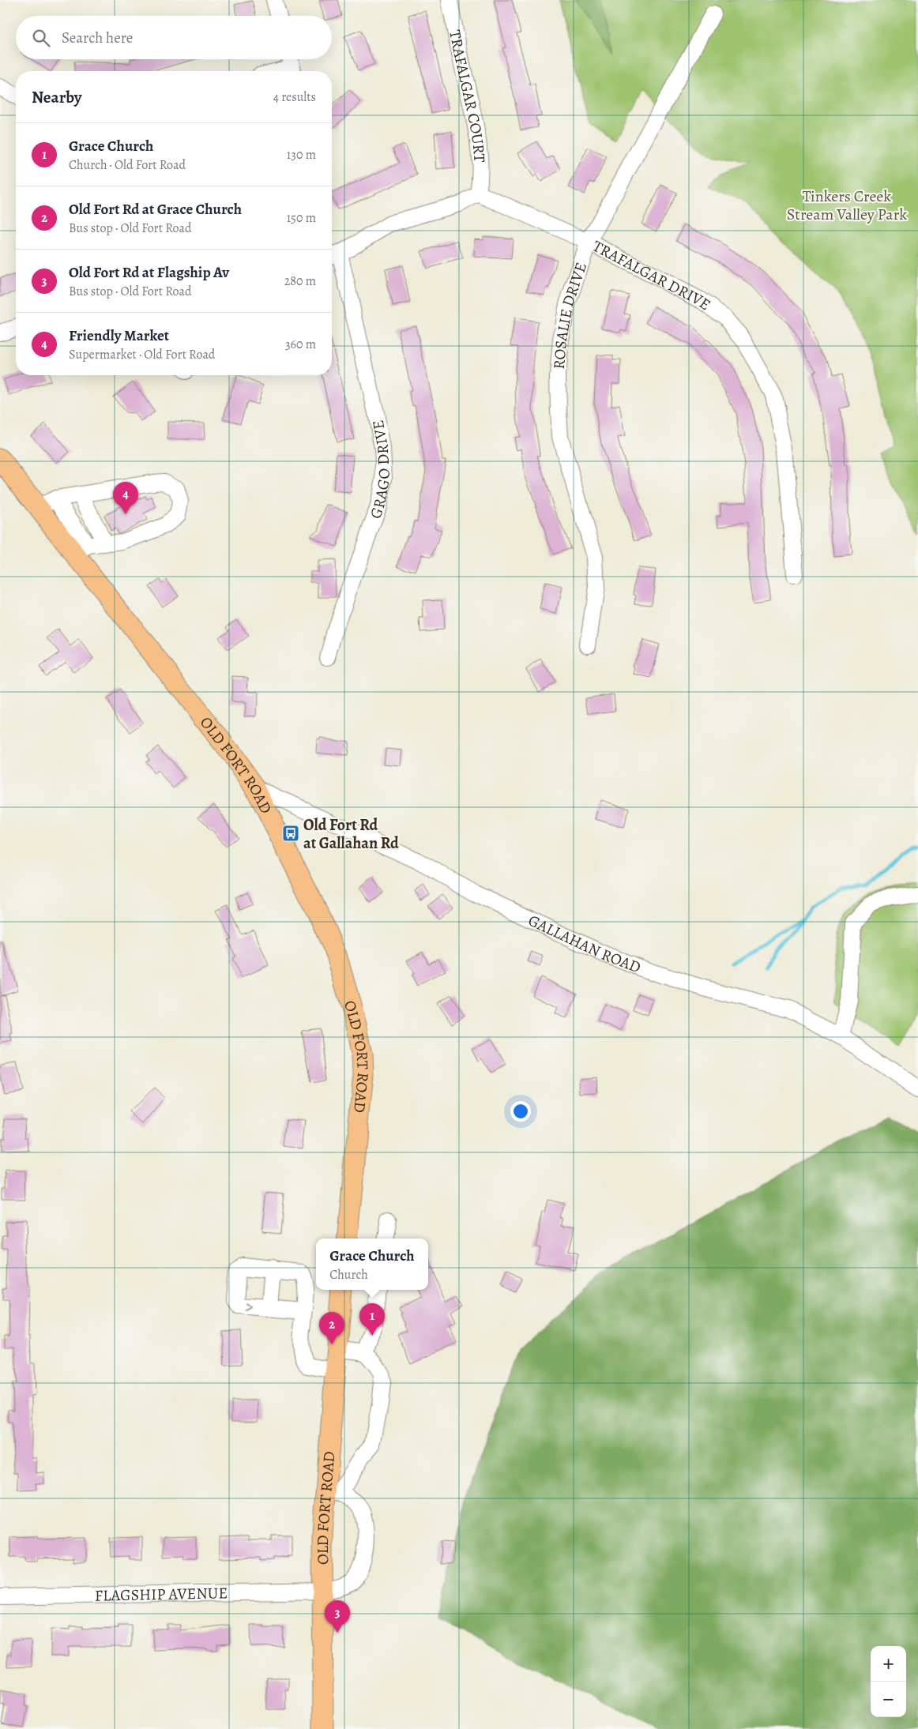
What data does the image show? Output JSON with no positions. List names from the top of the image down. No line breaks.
{"streets":{"main road":["OLD FORT ROAD"],"street":["TRAFALGAR COURT","TRAFALGAR DRIVE","ROSALIE DRIVE","GRAGO DRIVE","GALLAHAN ROAD","FLAGSHIP AVENUE"]},"crossings":[["TRAFALGAR COURT","TRAFALGAR DRIVE"],["TRAFALGAR DRIVE","ROSALIE DRIVE"],["OLD FORT ROAD","GALLAHAN ROAD"],["OLD FORT ROAD","FLAGSHIP AVENUE"]],"parks":["Tinkers Creek Stream Valley Park"],"places":{"bus stop":["Old Fort Rd at Gallahan Rd"]},"page":{"search":"Search here","heading":["Nearby","4 results"],"list":[{"mark":"1","name":"Grace Church","note":"Church · Old Fort Road","value":"130 m"},{"mark":"2","name":"Old Fort Rd at Grace Church","note":"Bus stop · Old Fort Road","value":"150 m"},{"mark":"3","name":"Old Fort Rd at Flagship Av","note":"Bus stop · Old Fort Road","value":"280 m"},{"mark":"4","name":"Friendly Market","note":"Supermarket · Old Fort Road","value":"360 m"}],"pins":["4","1","2","3"],"popup":["Grace Church","Church"],"map_buttons":["+","−"]}}
